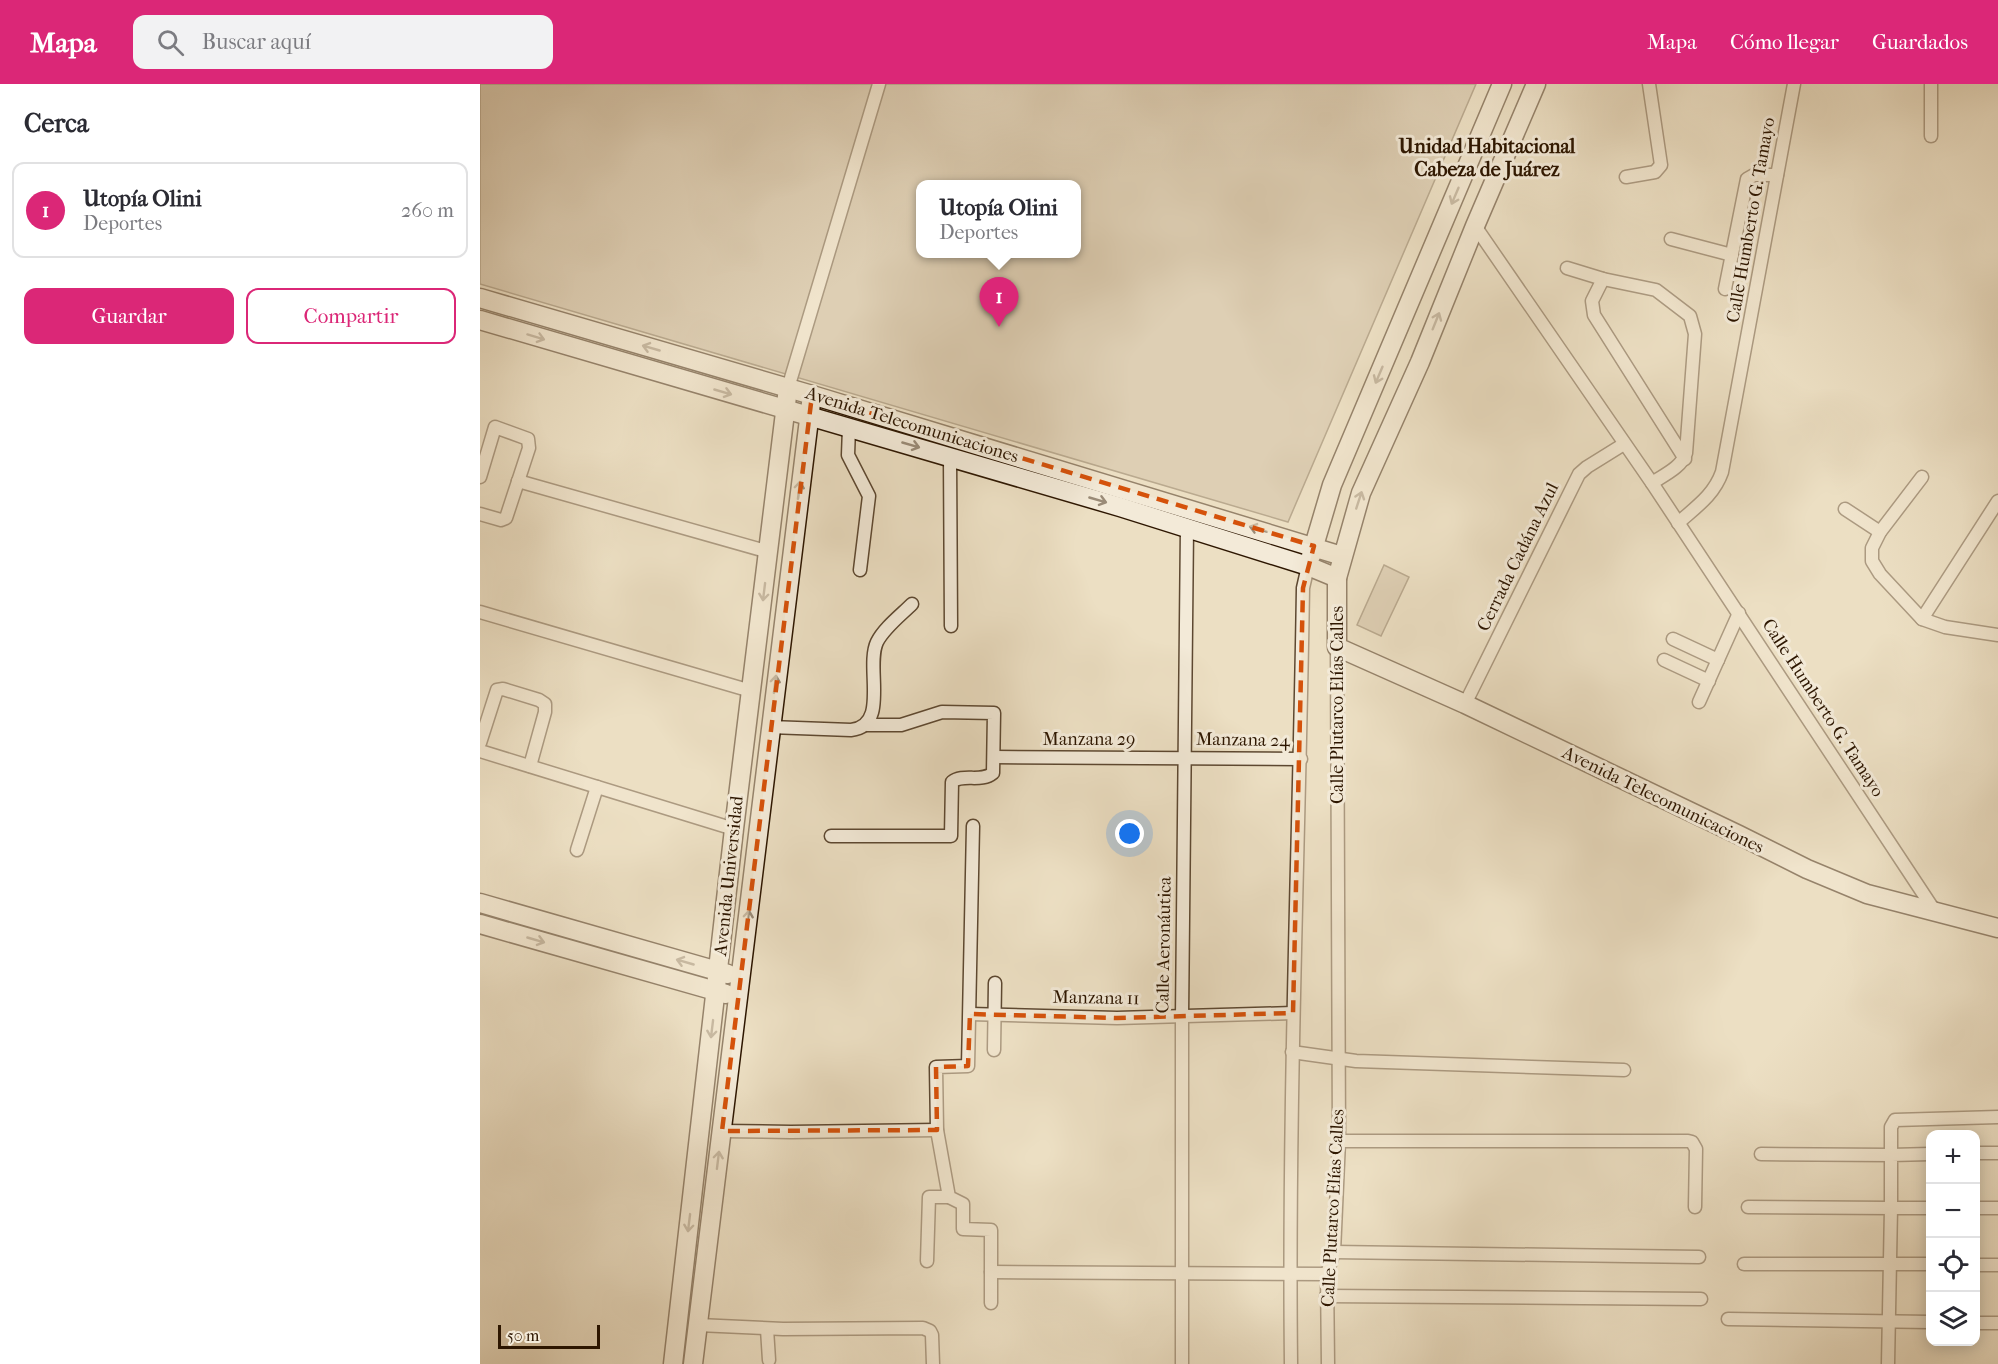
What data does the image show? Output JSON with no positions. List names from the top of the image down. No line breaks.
{"streets":{"street":["Calle Humberto G. Tamayo","Avenida Telecomunicaciones","Cerrada Cadána Azul","Calle Plutarco Elías Calles","Manzana 29","Manzana 24","Avenida Universidad","Calle Aeronáutica","Manzana 11"]},"crossings":[["Calle Humberto G. Tamayo","Avenida Telecomunicaciones"],["Calle Humberto G. Tamayo","Cerrada Cadána Azul"],["Calle Humberto G. Tamayo","Calle Plutarco Elías Calles"],["Avenida Telecomunicaciones","Cerrada Cadána Azul"],["Avenida Telecomunicaciones","Calle Plutarco Elías Calles"],["Avenida Telecomunicaciones","Avenida Universidad"],["Avenida Telecomunicaciones","Calle Aeronáutica"],["Calle Plutarco Elías Calles","Manzana 24"],["Calle Plutarco Elías Calles","Manzana 11"],["Manzana 29","Manzana 24"],["Manzana 29","Calle Aeronáutica"],["Manzana 24","Calle Aeronáutica"],["Calle Aeronáutica","Manzana 11"]],"districts":["Unidad Habitacional Cabeza de Juárez"],"scale_bar":"50 m","page":{"header":"Mapa","search":"Buscar aquí","nav":["Mapa","Cómo llegar","Guardados"],"heading":"Cerca","list":[{"mark":"1","name":"Utopía Olini","note":"Deportes","value":"260 m"}],"popup":["Utopía Olini","Deportes"],"buttons":["Guardar","Compartir"],"pins":"1","map_buttons":["+","−"],"scale":"50 m"}}
